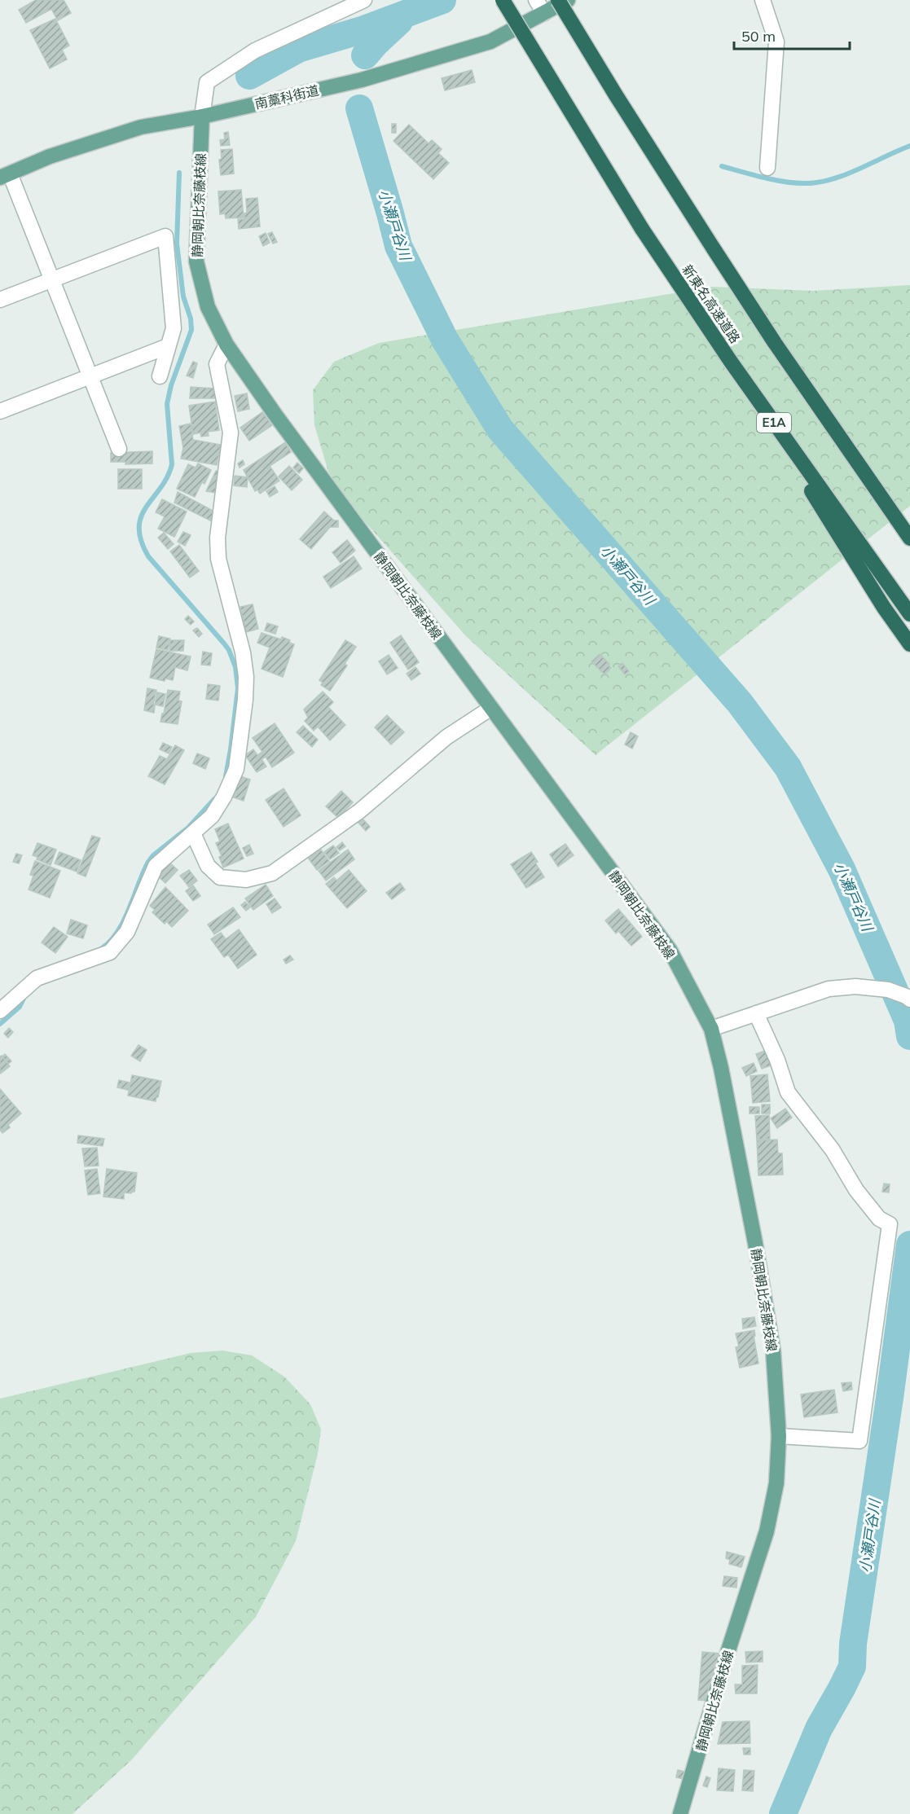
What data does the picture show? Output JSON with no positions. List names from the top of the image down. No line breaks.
{"streets":{"highway":["新東名高速道路","E1A"],"main road":["南藁科街道","静岡朝比奈藤枝線"]},"crossings":[["南藁科街道","静岡朝比奈藤枝線"]],"water":["小瀬戸谷川"],"scale_bar":"50 m"}
